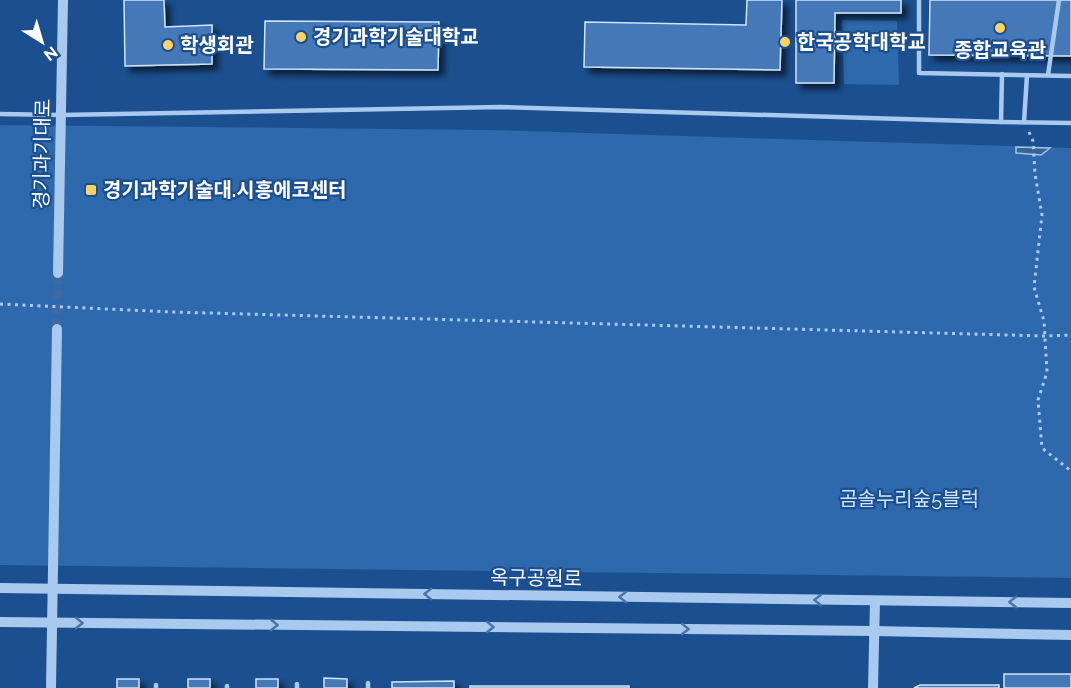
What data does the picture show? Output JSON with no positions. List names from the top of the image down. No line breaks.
{"streets":{"street":["경기과기대로","옥구공원로"]},"parks":["곰솔누리숲5블럭"],"places":{"other":["종합교육관","경기과학기술대학교","한국공학대학교","학생회관"],"transit":["경기과학기술대.시흥에코센터"]},"north":"bottom right"}
